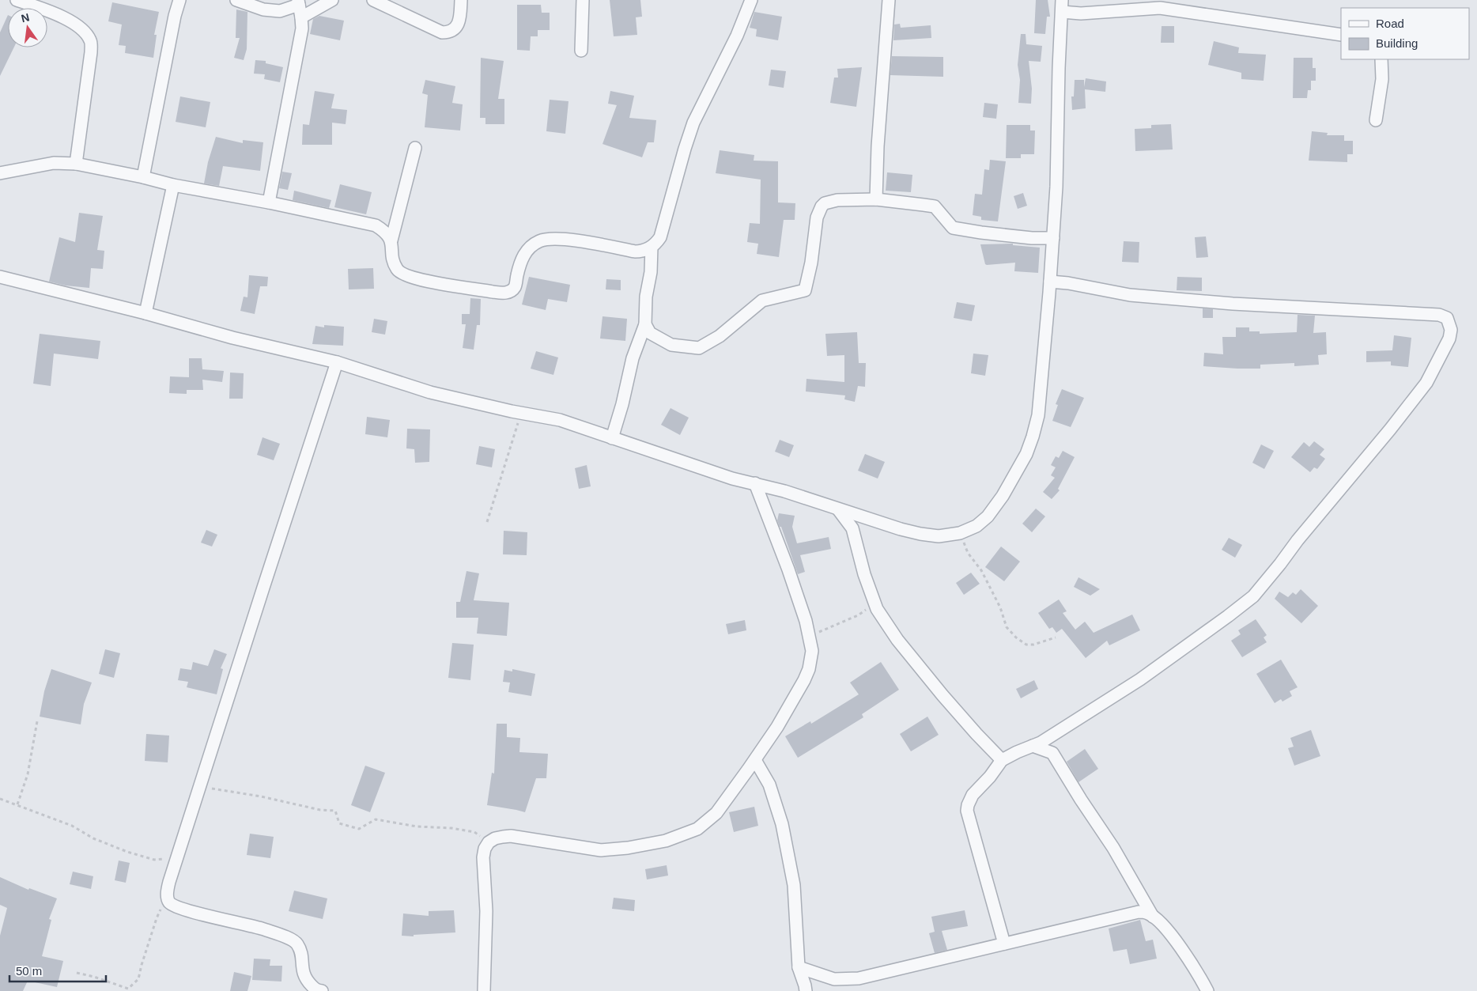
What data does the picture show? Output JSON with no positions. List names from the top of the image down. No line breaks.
{"legend":["Road","Building"],"scale_bar":"50 m","north":"top"}
